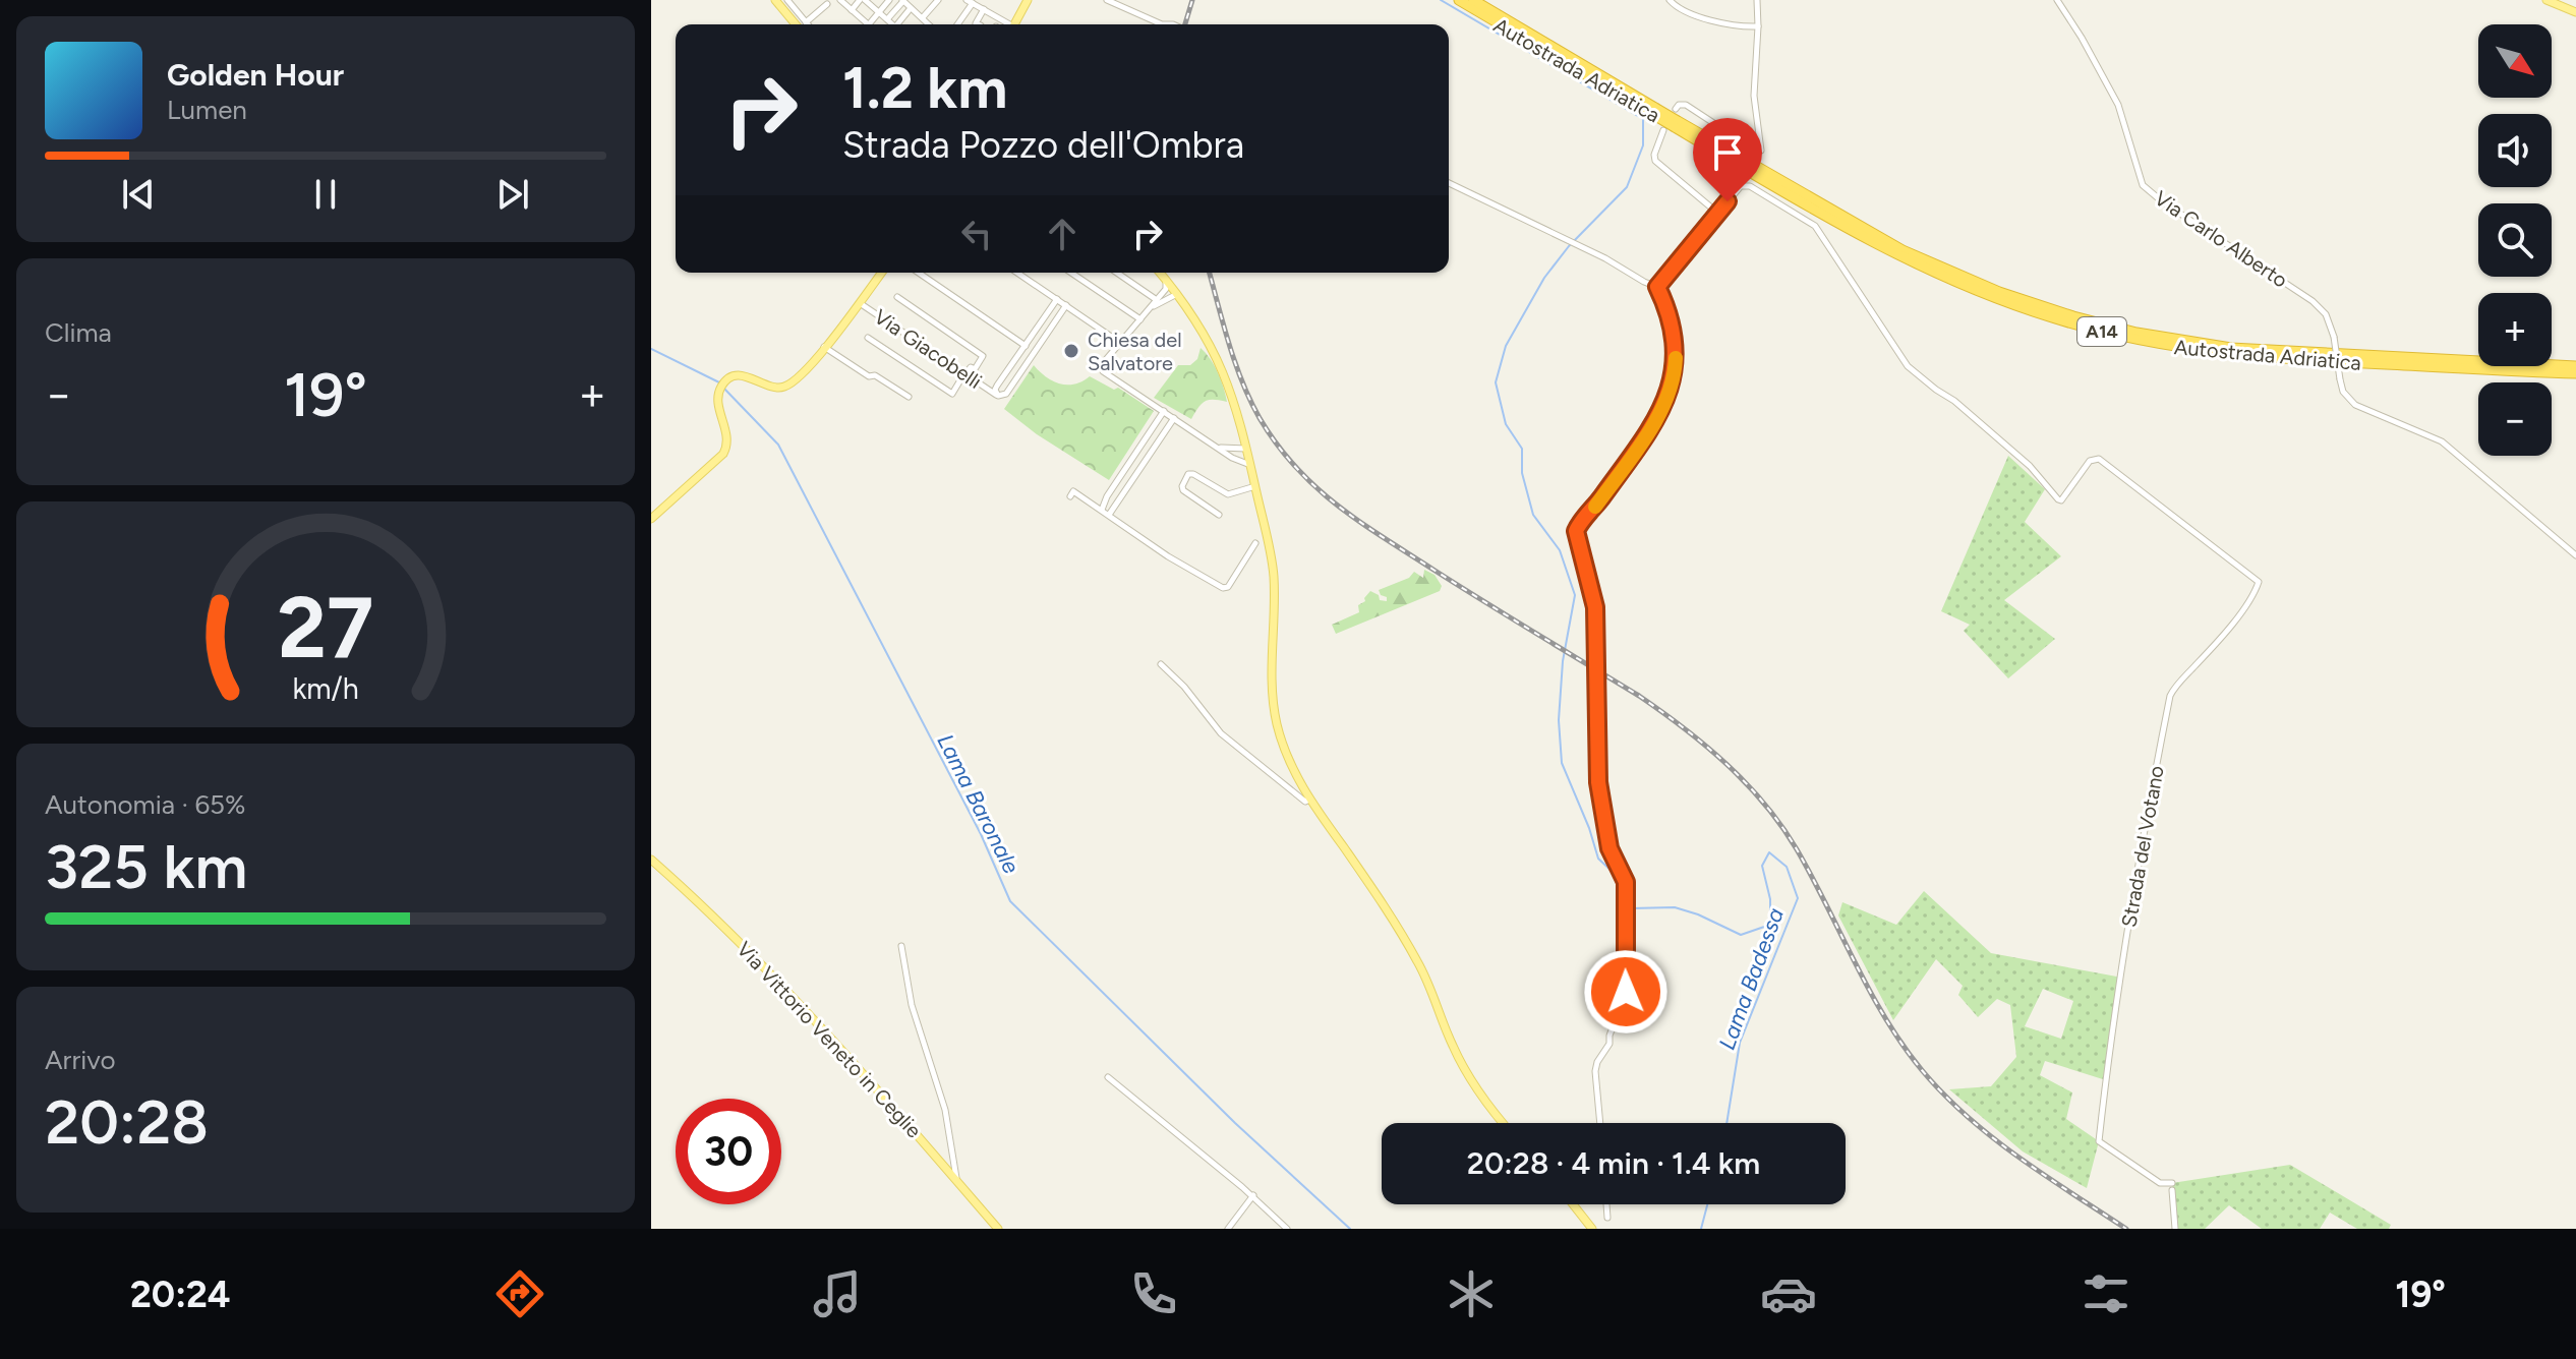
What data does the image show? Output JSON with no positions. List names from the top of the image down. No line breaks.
{"streets":{"highway":["Autostrada Adriatica","A14"],"main road":["Via Vittorio Veneto in Ceglie"],"street":["Via Carlo Alberto","Via Giacobelli","Strada del Votano"]},"water":["Lama Baronale","Lama Badessa"],"places":["Chiesa del Salvatore"],"north":"bottom right","page":{"map_buttons":["+","−"],"turn":["1.2 km","Strada Pozzo dell'Ombra"],"song":["Golden Hour","Lumen"],"tile":["Clima",["Autonomia · 65%","325 km"],["Arrivo","20:28"]],"heat":["−","19°","+"],"limit":"30","trip":"20:28 · 4 min · 1.4 km","tabs":["20:24","19°"],"gauge":["27","km/h"]}}
